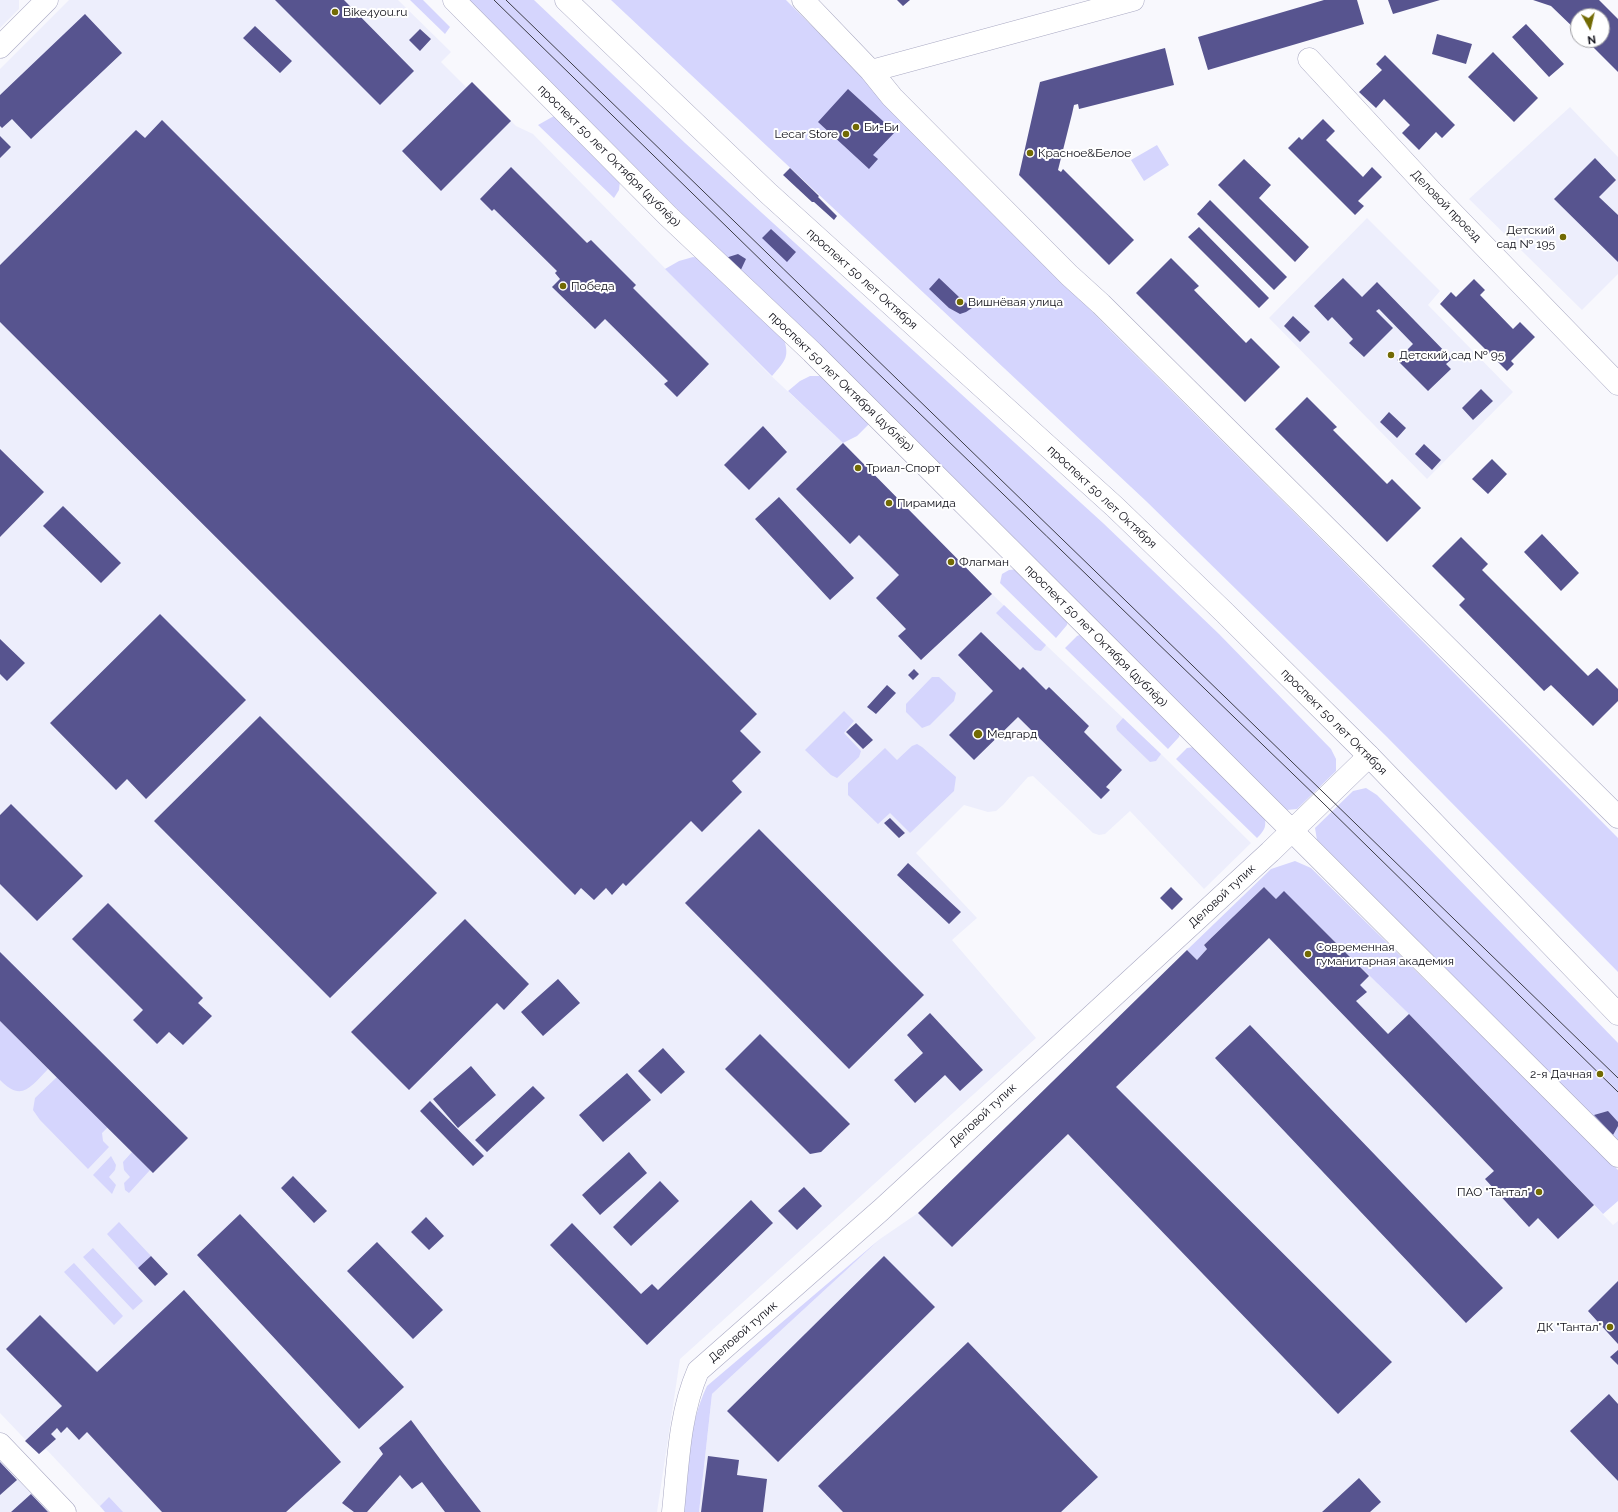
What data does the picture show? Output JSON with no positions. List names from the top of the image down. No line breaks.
{"streets":{"street":["проспект 50 лет Октября (дублёр)","Деловой проезд","проспект 50 лет Октября","Деловой тупик"]},"crossings":[["проспект 50 лет Октября (дублёр)","Деловой тупик"],["проспект 50 лет Октября","Деловой тупик"]],"places":["Bike4you.ru","Би-Би","Lecar Store","Красное&Белое","Детский сад № 195","Победа","Вишнёвая улица","Детский сад № 95","Триал-Спорт","Пирамида","Флагман","Медгард","Современная гуманитарная академия","2-я Дачная","ПАО \"Тантал\"","ДК \"Тантал\""],"north":"bottom"}
